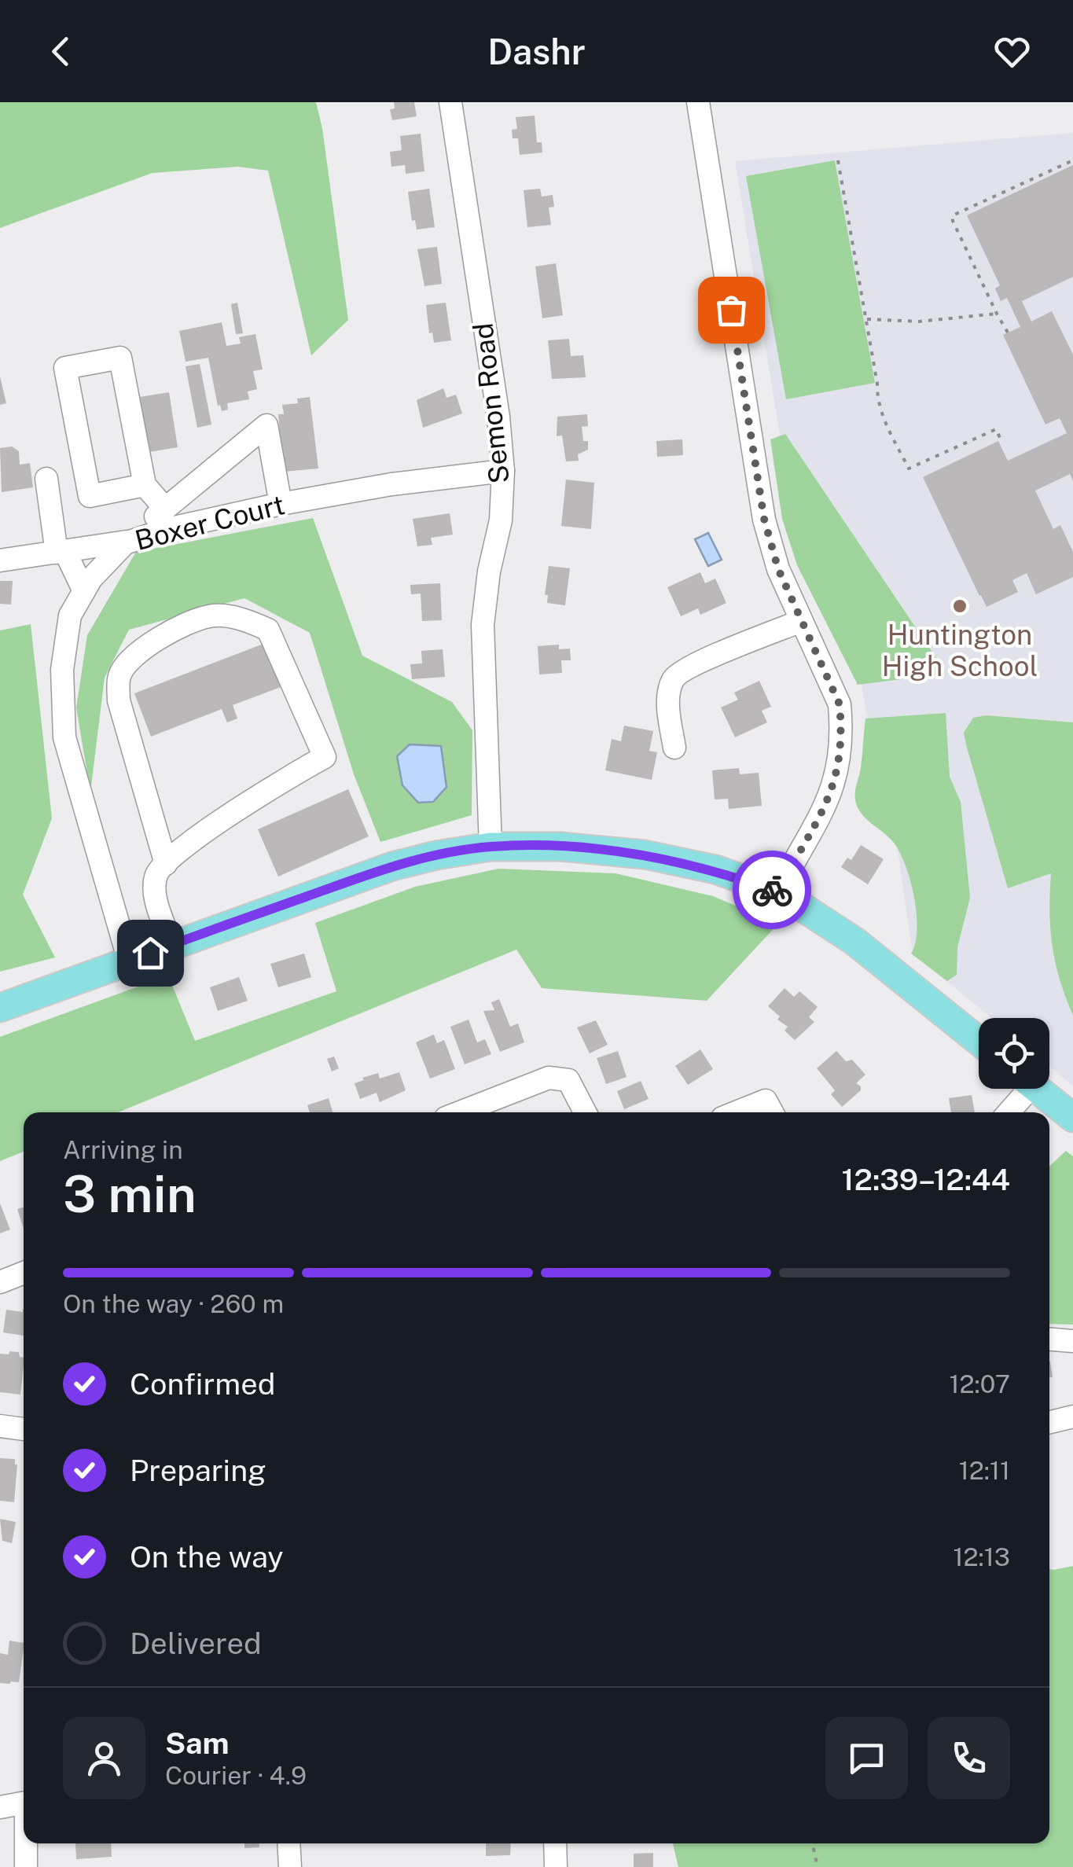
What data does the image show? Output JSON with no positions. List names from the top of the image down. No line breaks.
{"streets":{"street":["Semon Road","Boxer Court"]},"crossings":[["Semon Road","Boxer Court"]],"places":["Huntington High School"],"page":{"header":"Dashr","heading":["3 min","Arriving in","12:39–12:44"],"panel":["Sam","Courier · 4.9"],"bar":"On the way · 260 m","list":[["Confirmed","12:07"],["Preparing","12:11"],["On the way","12:13"],"Delivered"]}}
